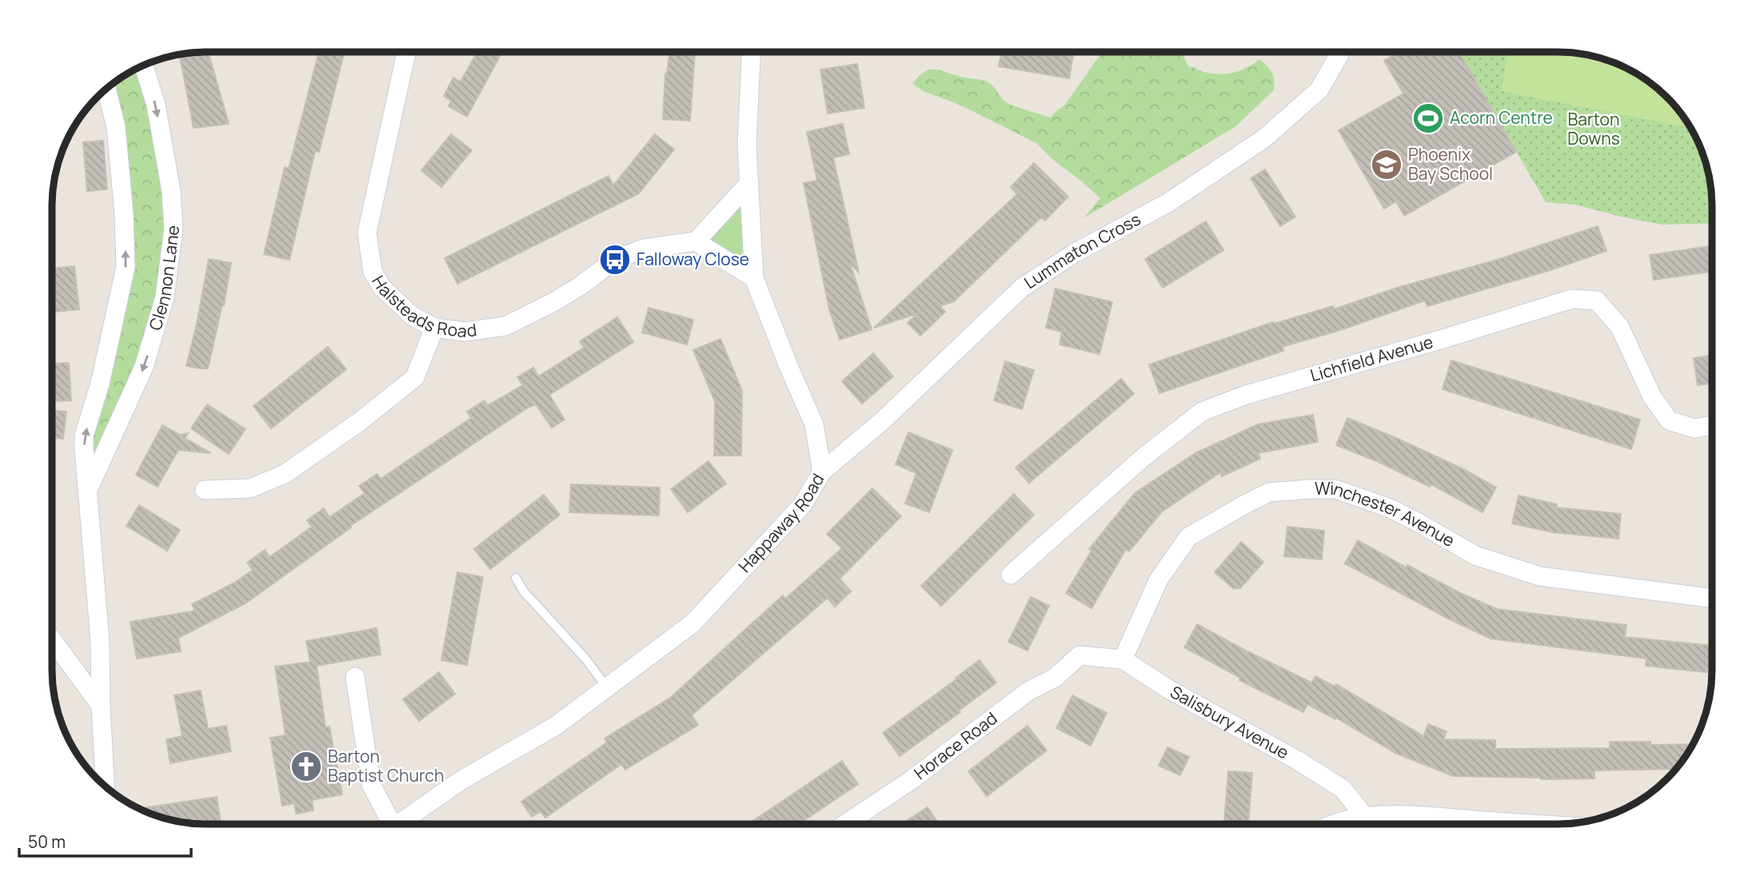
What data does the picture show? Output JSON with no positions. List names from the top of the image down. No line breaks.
{"streets":{"street":["Lummaton Cross","Clennon Lane","Halsteads Road","Lichfield Avenue","Winchester Avenue","Happaway Road","Salisbury Avenue","Horace Road"]},"crossings":[["Lummaton Cross","Happaway Road"],["Winchester Avenue","Salisbury Avenue"],["Salisbury Avenue","Horace Road"]],"parks":["Barton Downs"],"places":{"sports":["Acorn Centre"],"school or university":["Phoenix Bay School"],"bus stop":["Falloway Close"],"church":["Barton Baptist Church"]},"scale_bar":"50 m"}
